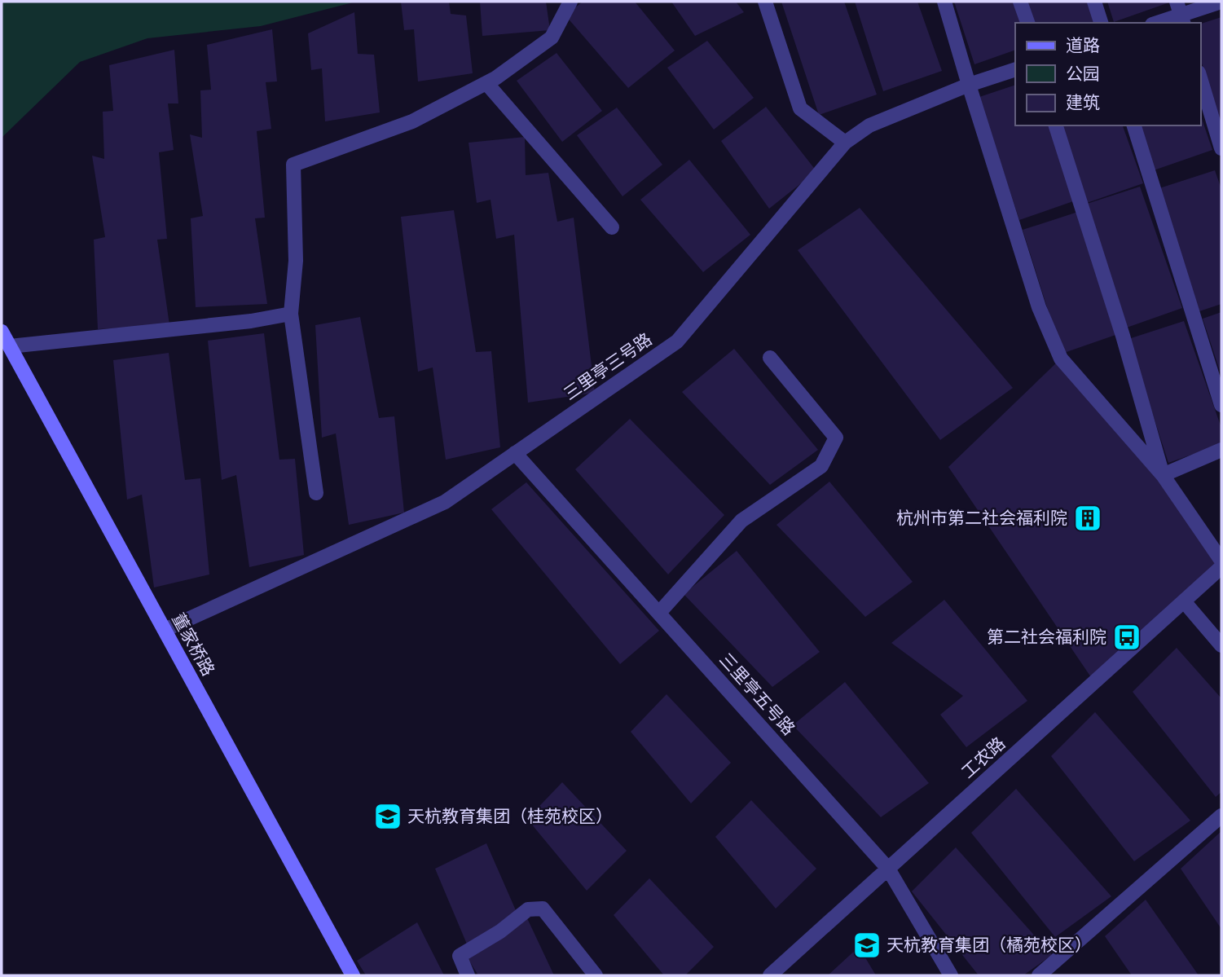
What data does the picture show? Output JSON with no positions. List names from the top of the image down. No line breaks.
{"streets":{"street":["三里亭三号路","董家桥路","三里亭五号路","工农路"]},"crossings":[["三里亭三号路","董家桥路"],["三里亭三号路","三里亭五号路"],["三里亭五号路","工农路"]],"places":{"building":["杭州市第二社会福利院"],"bus stop":["第二社会福利院"],"school or university":["天杭教育集团（桂苑校区）","天杭教育集团（橘苑校区）"]},"legend":["道路","公园","建筑"]}
